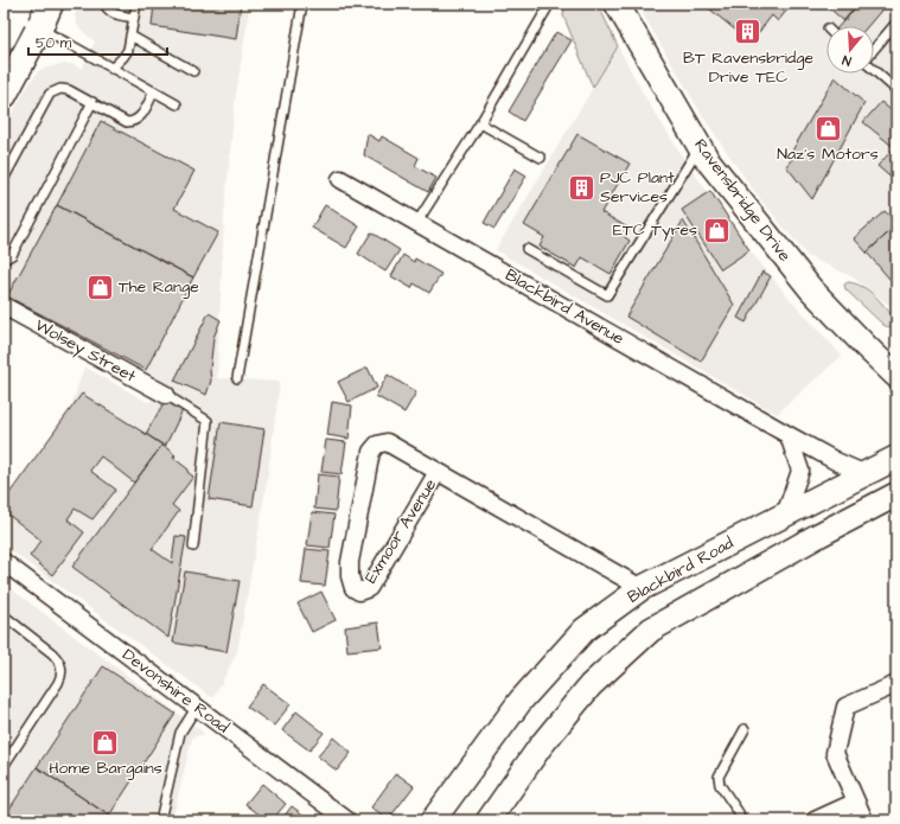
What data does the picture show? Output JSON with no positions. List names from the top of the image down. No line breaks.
{"streets":{"street":["Ravensbridge Drive","Blackbird Avenue","Wolsey Street","Exmoor Avenue","Blackbird Road","Devonshire Road"]},"crossings":[["Blackbird Avenue","Blackbird Road"],["Exmoor Avenue","Blackbird Road"]],"places":{"building":["BT Ravensbridge Drive TEC","PJC Plant Services"],"shop":["Naz's Motors","ETC Tyres","The Range","Home Bargains"]},"scale_bar":"50 m","north":"bottom"}
